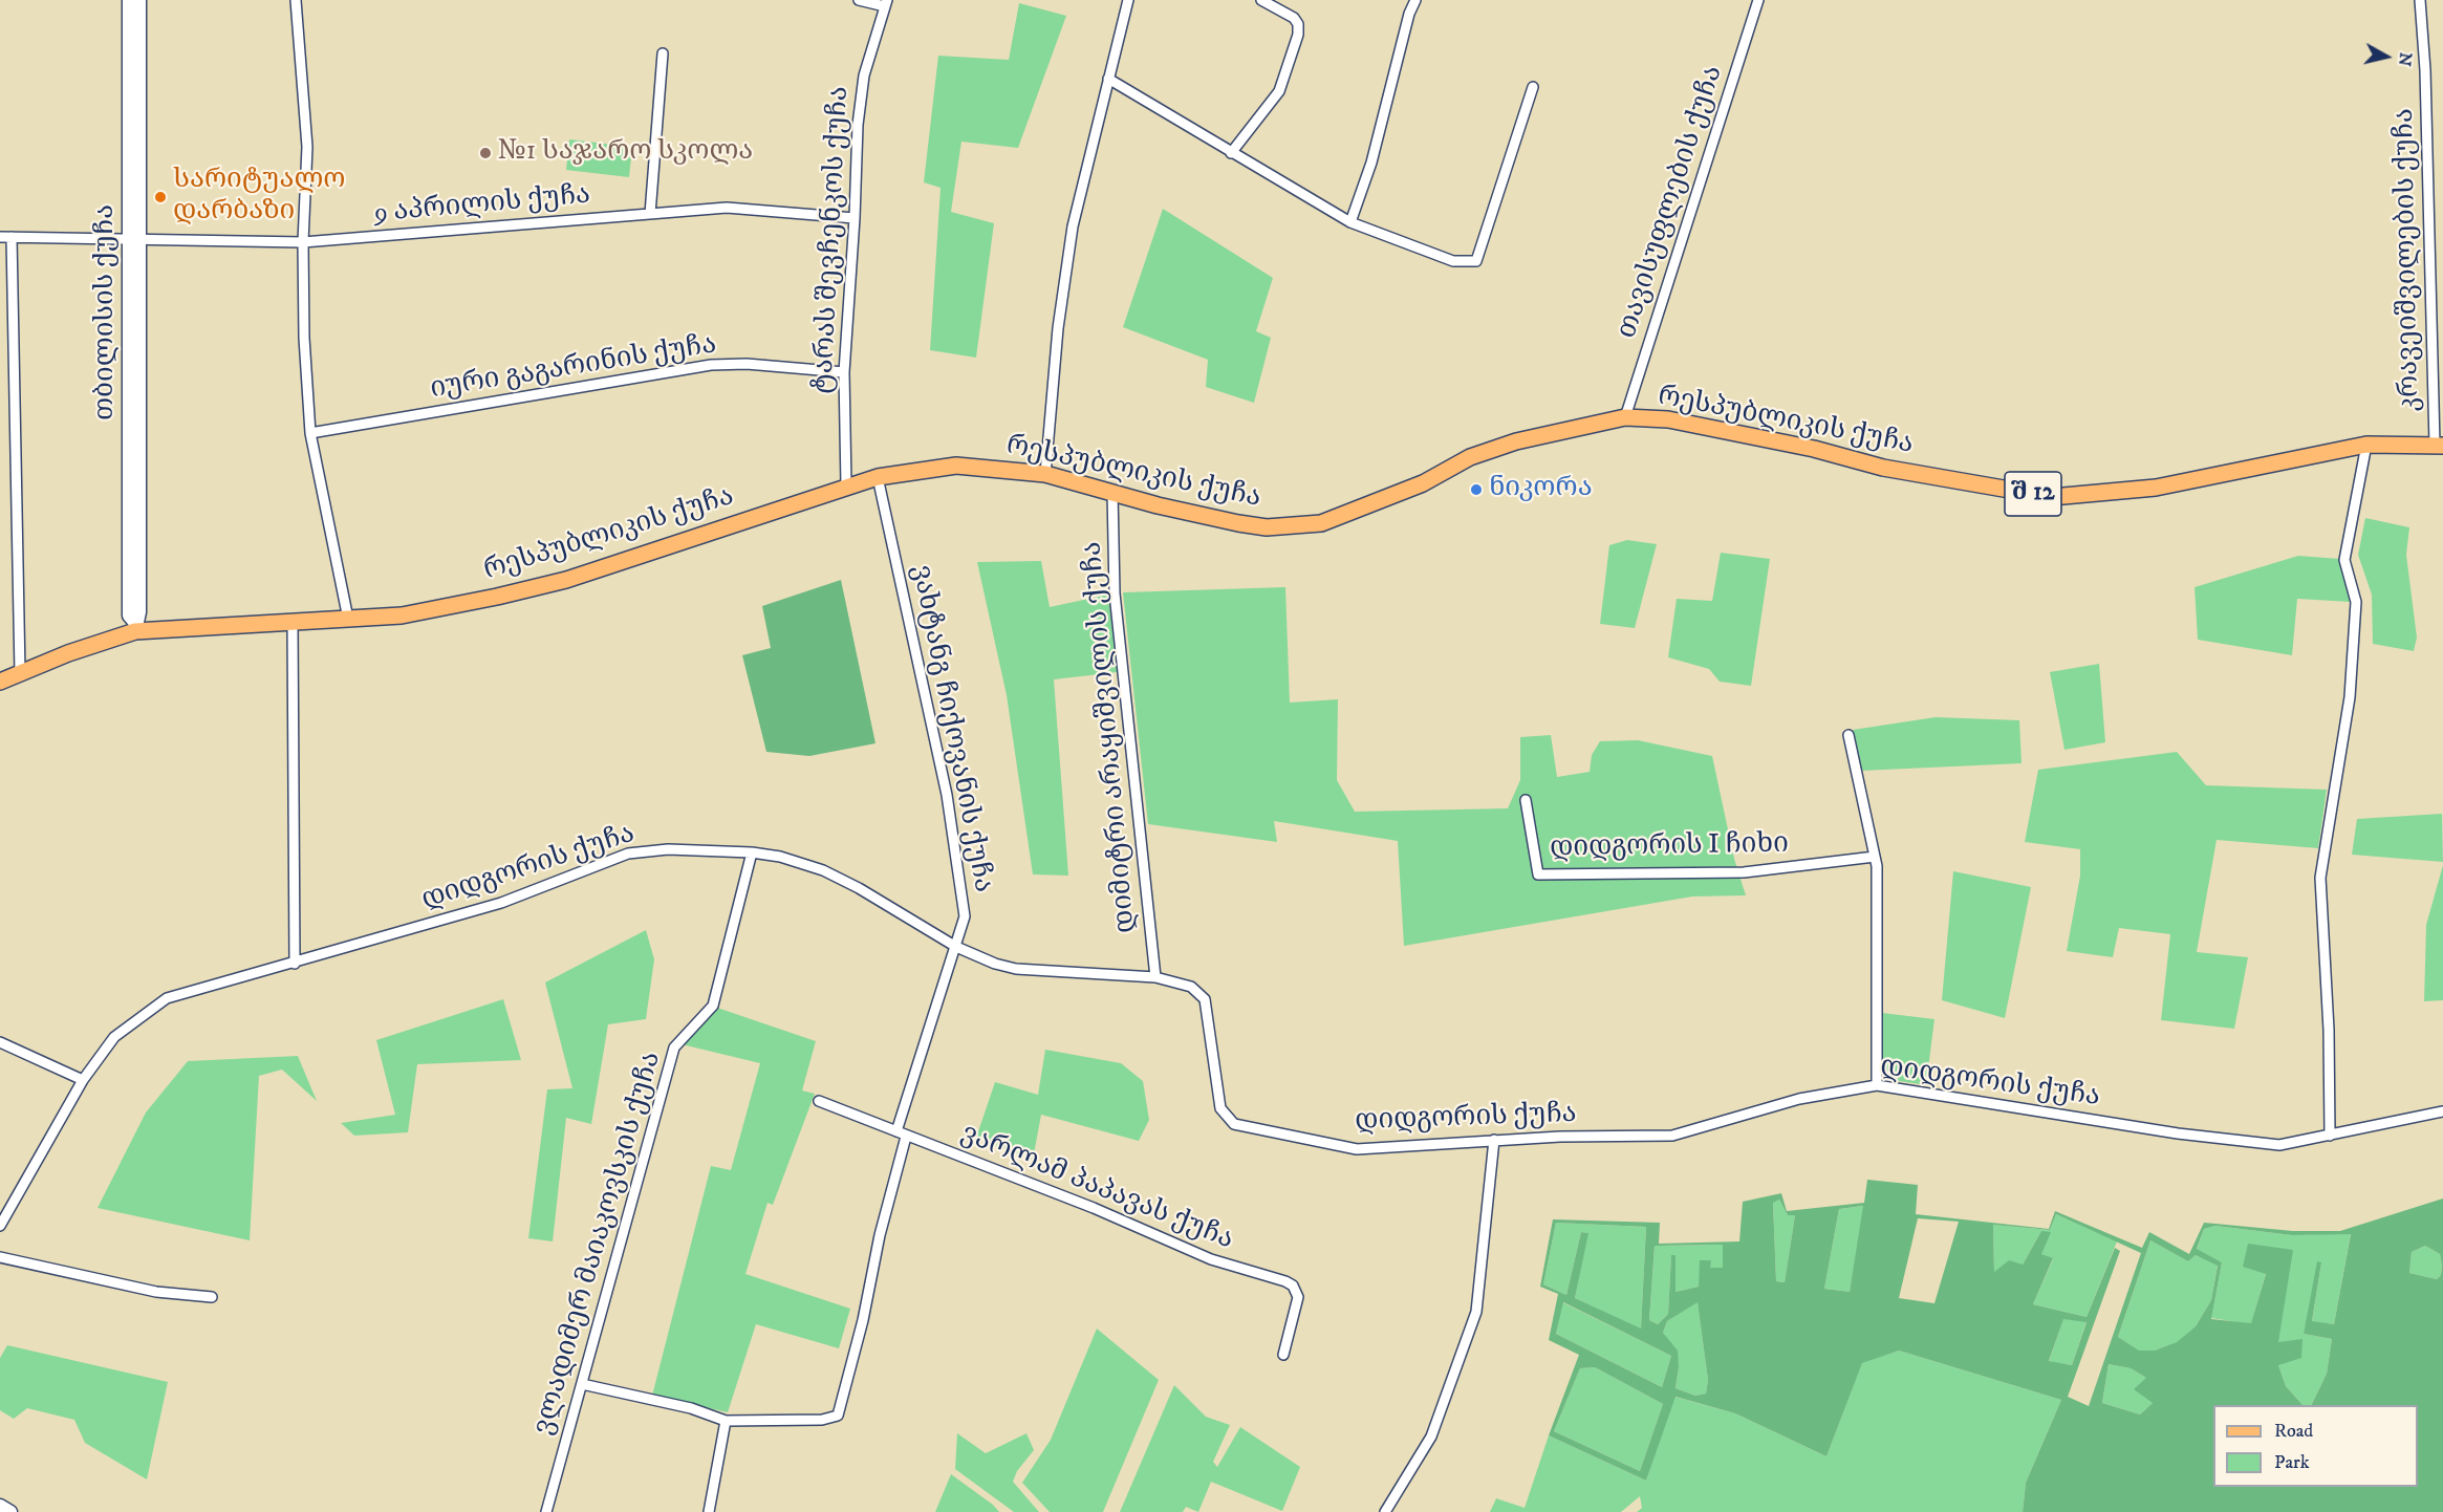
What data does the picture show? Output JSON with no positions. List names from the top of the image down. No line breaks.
{"streets":{"main road":["რესპუბლიკის ქუჩა","შ 12"],"street":["თავისუფლების ქუჩა","9 აპრილის ქუჩა","ტარას შევჩენკოს ქუჩა","კრავეიშვილების ქუჩა","თბილისის ქუჩა","იური გაგარინის ქუჩა","ვახტანგ ჩიქოვანის ქუჩა","დიმიტრი არაყიშვილის ქუჩა","დიდგორის I ჩიხი","დიდგორის ქუჩა","ვარლამ პაპავას ქუჩა","ვლადიმერ მაიაკოვსკის ქუჩა"]},"crossings":[["თავისუფლების ქუჩა","რესპუბლიკის ქუჩა"],["9 აპრილის ქუჩა","ტარას შევჩენკოს ქუჩა"],["9 აპრილის ქუჩა","თბილისის ქუჩა"],["ტარას შევჩენკოს ქუჩა","იური გაგარინის ქუჩა"],["ტარას შევჩენკოს ქუჩა","რესპუბლიკის ქუჩა"],["კრავეიშვილების ქუჩა","რესპუბლიკის ქუჩა"],["თბილისის ქუჩა","რესპუბლიკის ქუჩა"],["რესპუბლიკის ქუჩა","ვახტანგ ჩიქოვანის ქუჩა"],["რესპუბლიკის ქუჩა","დიმიტრი არაყიშვილის ქუჩა"],["ვახტანგ ჩიქოვანის ქუჩა","დიდგორის ქუჩა"],["ვახტანგ ჩიქოვანის ქუჩა","ვარლამ პაპავას ქუჩა"],["დიმიტრი არაყიშვილის ქუჩა","დიდგორის ქუჩა"],["დიდგორის ქუჩა","ვლადიმერ მაიაკოვსკის ქუჩა"]],"places":["№1 საჯარო სკოლა","სარიტუალო დარბაზი","ნიკორა"],"legend":["Road","Park"],"north":"right"}
